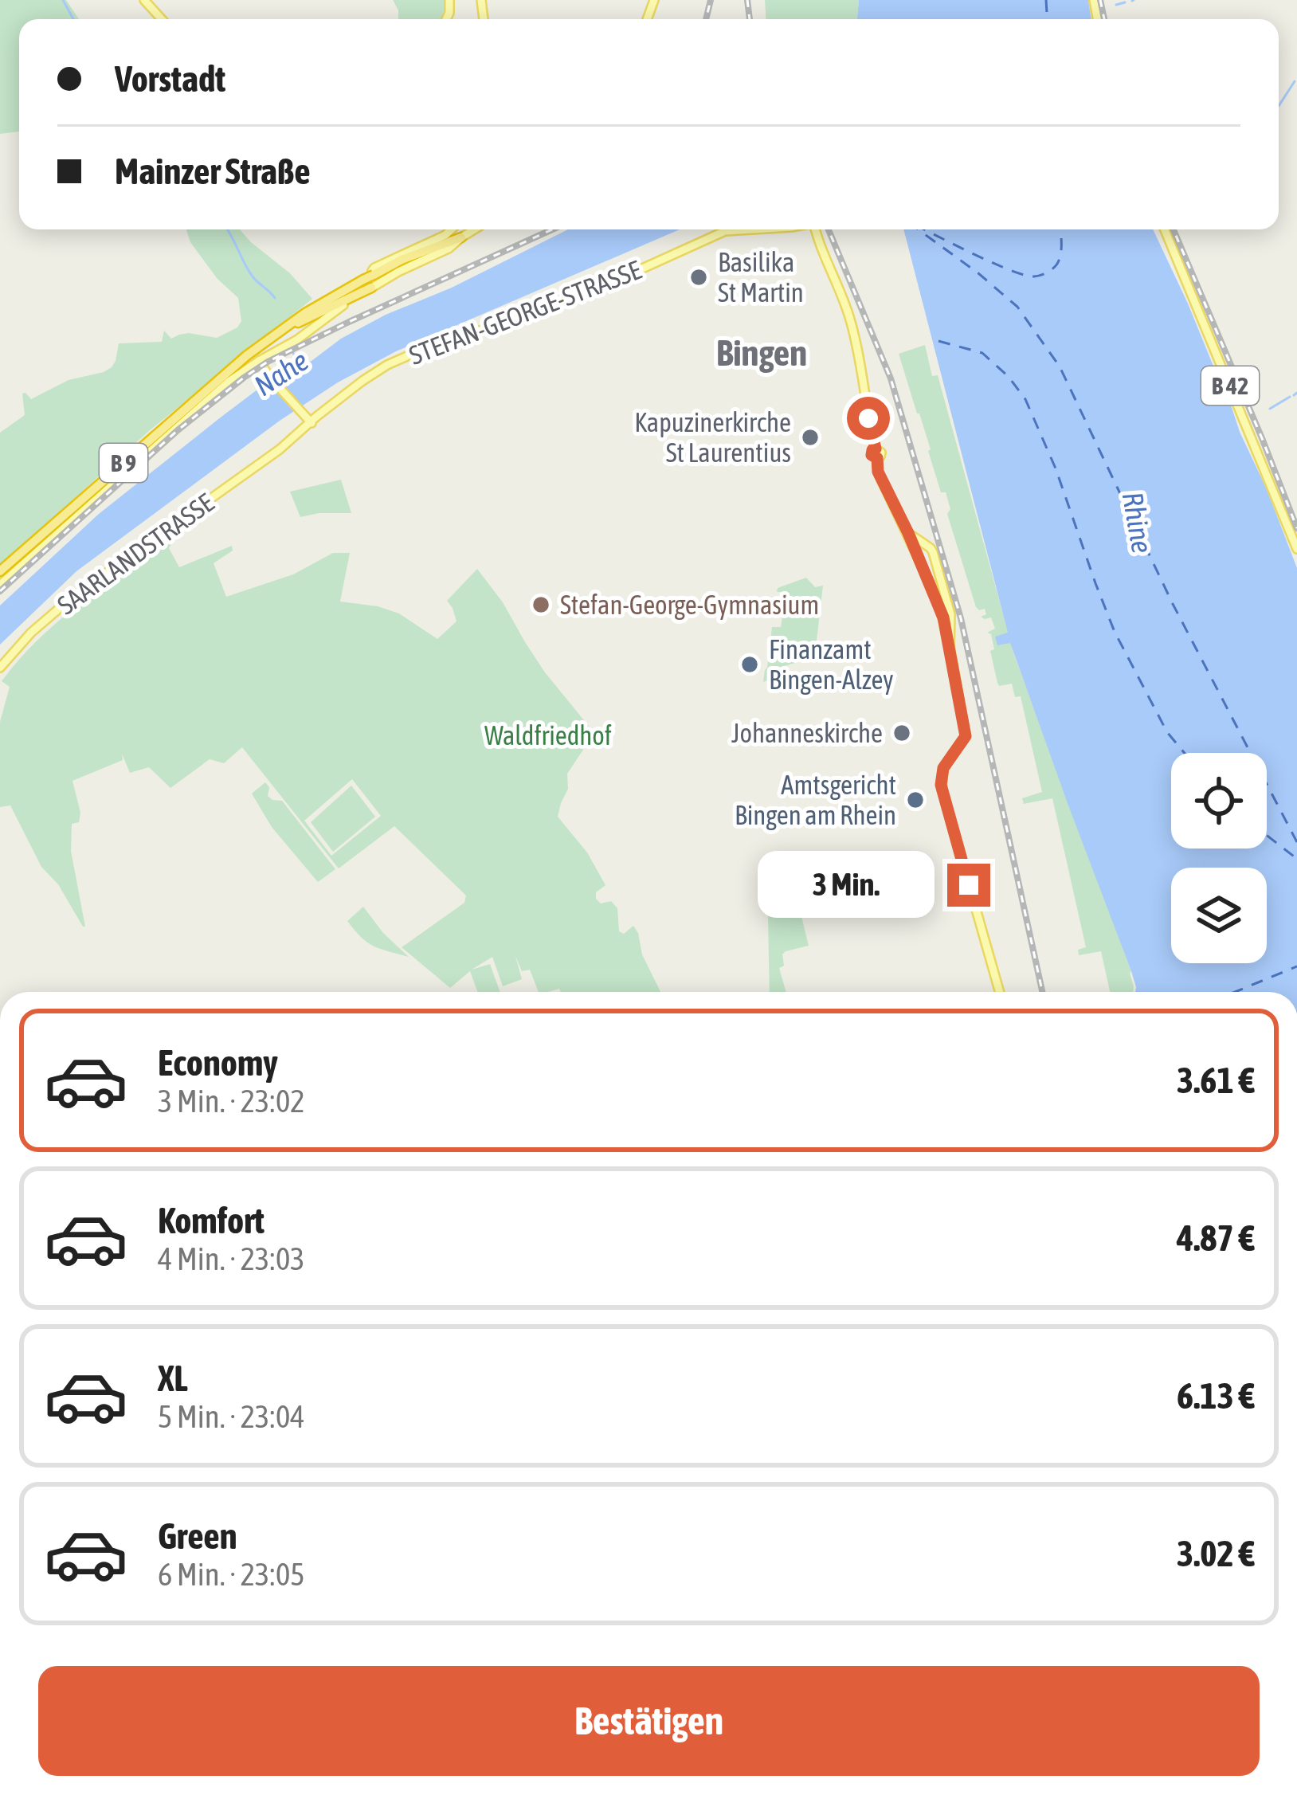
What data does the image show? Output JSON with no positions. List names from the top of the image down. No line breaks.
{"streets":{"highway":["B 9"],"main road":["STEFAN-GEORGE-STRASSE","B 42","SAARLANDSTRASSE"]},"crossings":[["STEFAN-GEORGE-STRASSE","SAARLANDSTRASSE"]],"districts":["Bingen"],"water":["Nahe","Rhine"],"parks":["Waldfriedhof"],"places":["Basilika St Martin","Kapuzinerkirche St Laurentius","Stefan-George-Gymnasium","Finanzamt Bingen-Alzey","Johanneskirche","Amtsgericht Bingen am Rhein"],"page":{"banner":["Vorstadt","Mainzer Straße"],"bubble":"3 Min.","list":[{"name":"Economy","note":"3 Min. · 23:02","value":"3.61 €"},{"name":"Komfort","note":"4 Min. · 23:03","value":"4.87 €"},{"name":"XL","note":"5 Min. · 23:04","value":"6.13 €"},{"name":"Green","note":"6 Min. · 23:05","value":"3.02 €"}],"buttons":"Bestätigen"}}
